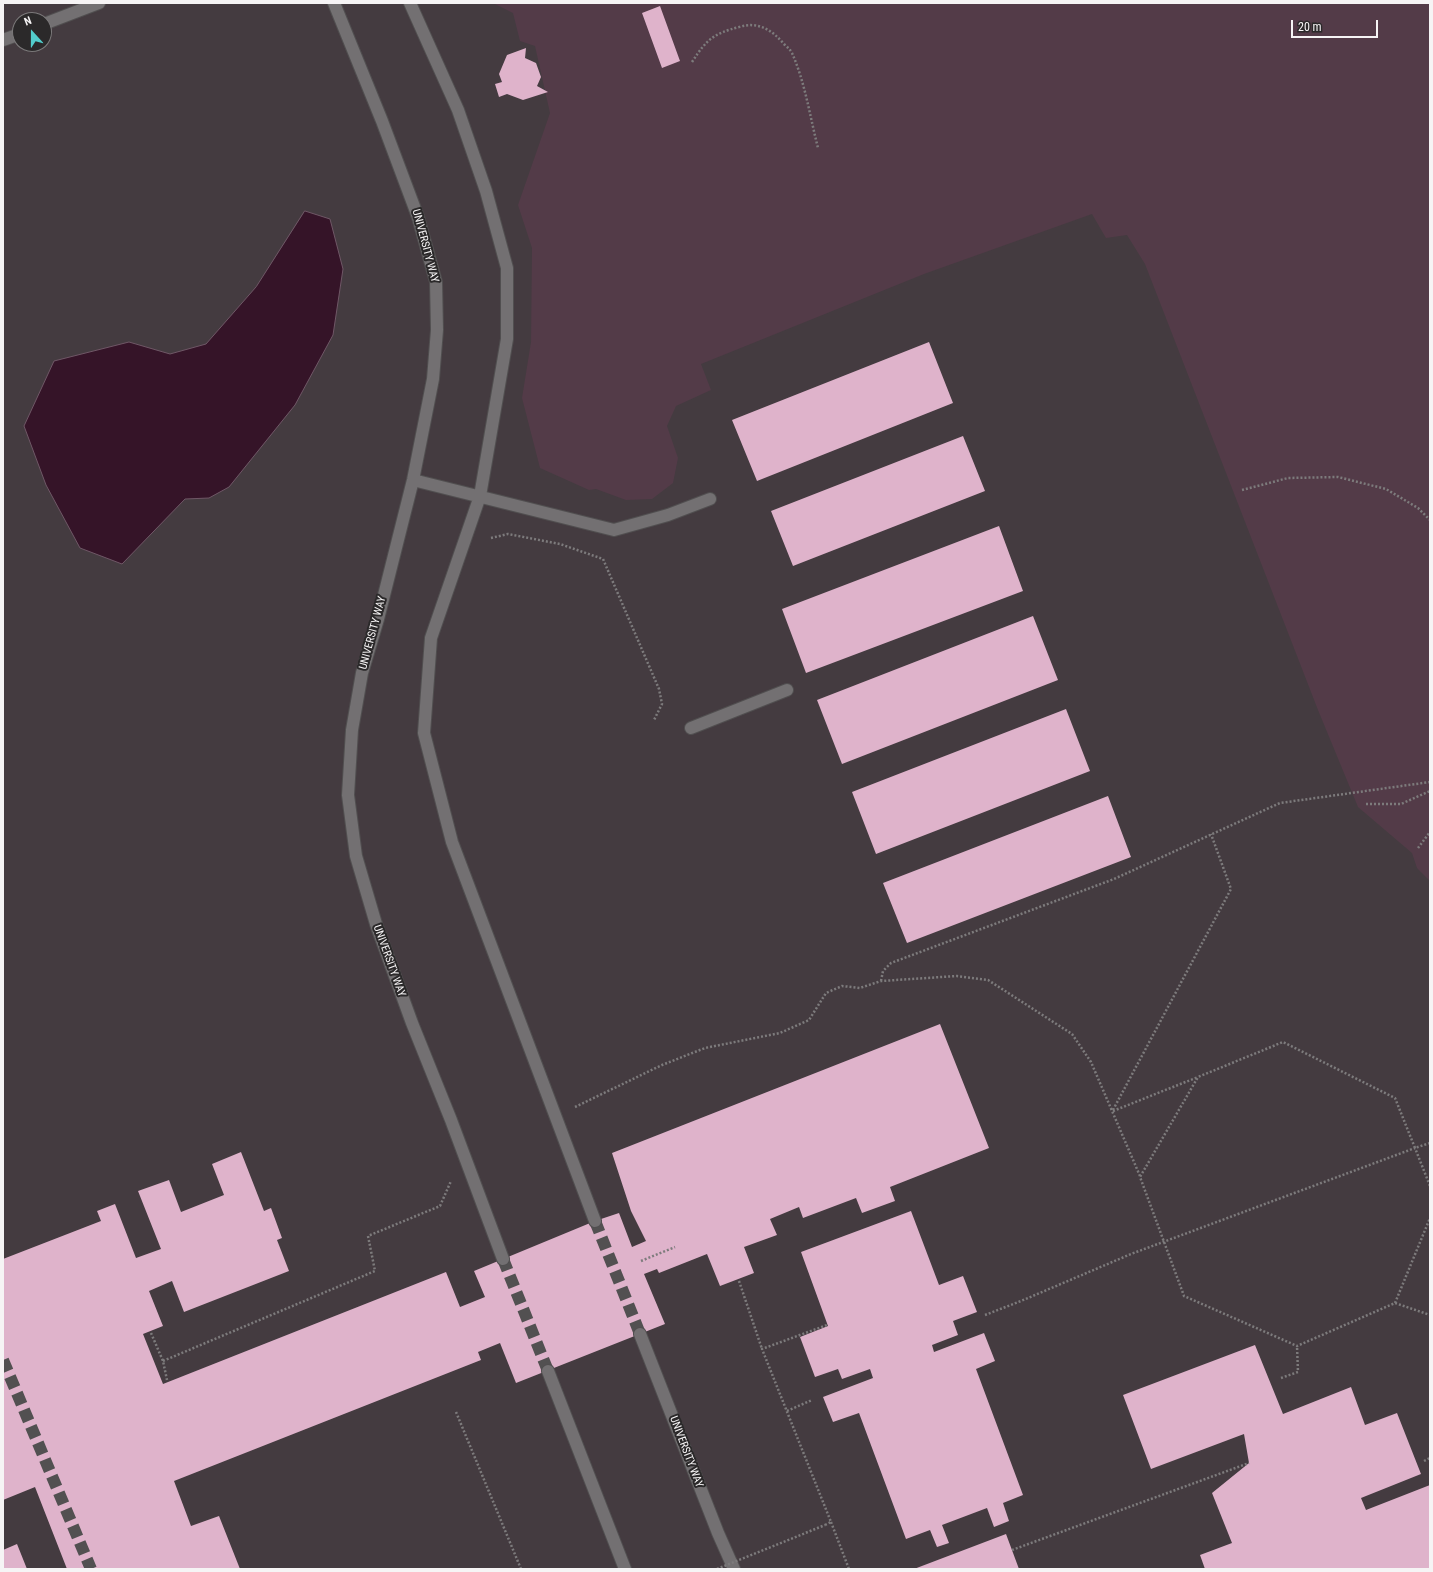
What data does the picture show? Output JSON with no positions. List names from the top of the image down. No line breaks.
{"streets":{"lane":["UNIVERSITY WAY"]},"scale_bar":"20 m","north":"top"}
